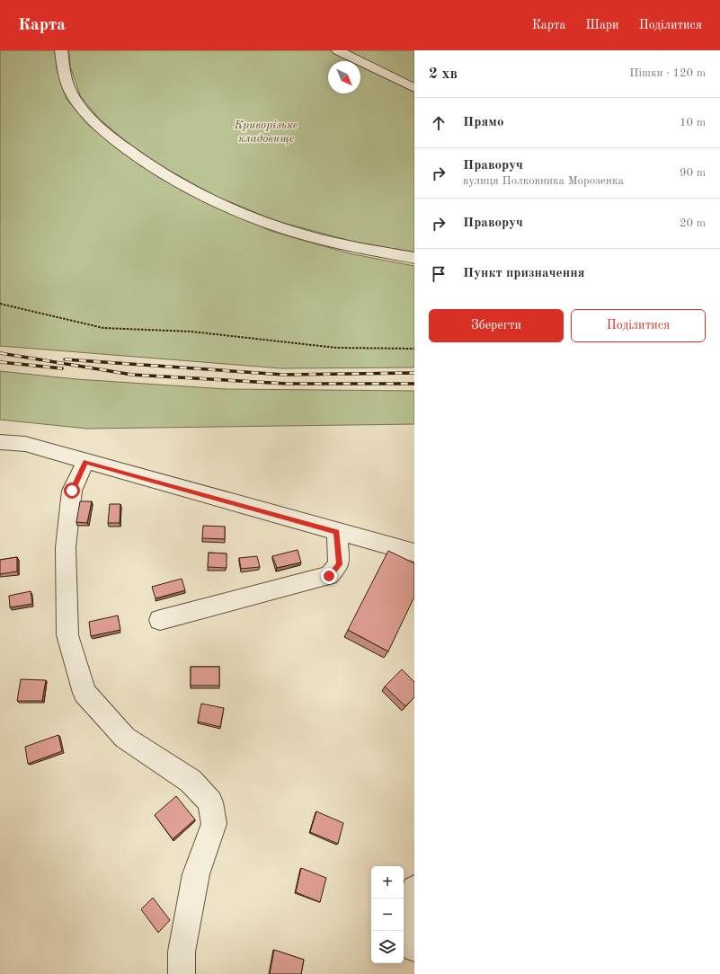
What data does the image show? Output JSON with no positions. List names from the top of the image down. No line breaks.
{"parks":["Криворізьке кладовище"],"north":"bottom right","page":{"header":"Карта","nav":["Карта","Шари","Поділитися"],"heading":["2 хв","Пішки · 120 m"],"list":[["Прямо","10 m"],["Праворуч","вулиця Полковника Морозенка","90 m"],["Праворуч","20 m"],"Пункт призначення"],"buttons":["Зберегти","Поділитися"],"map_buttons":["+","−"]}}
